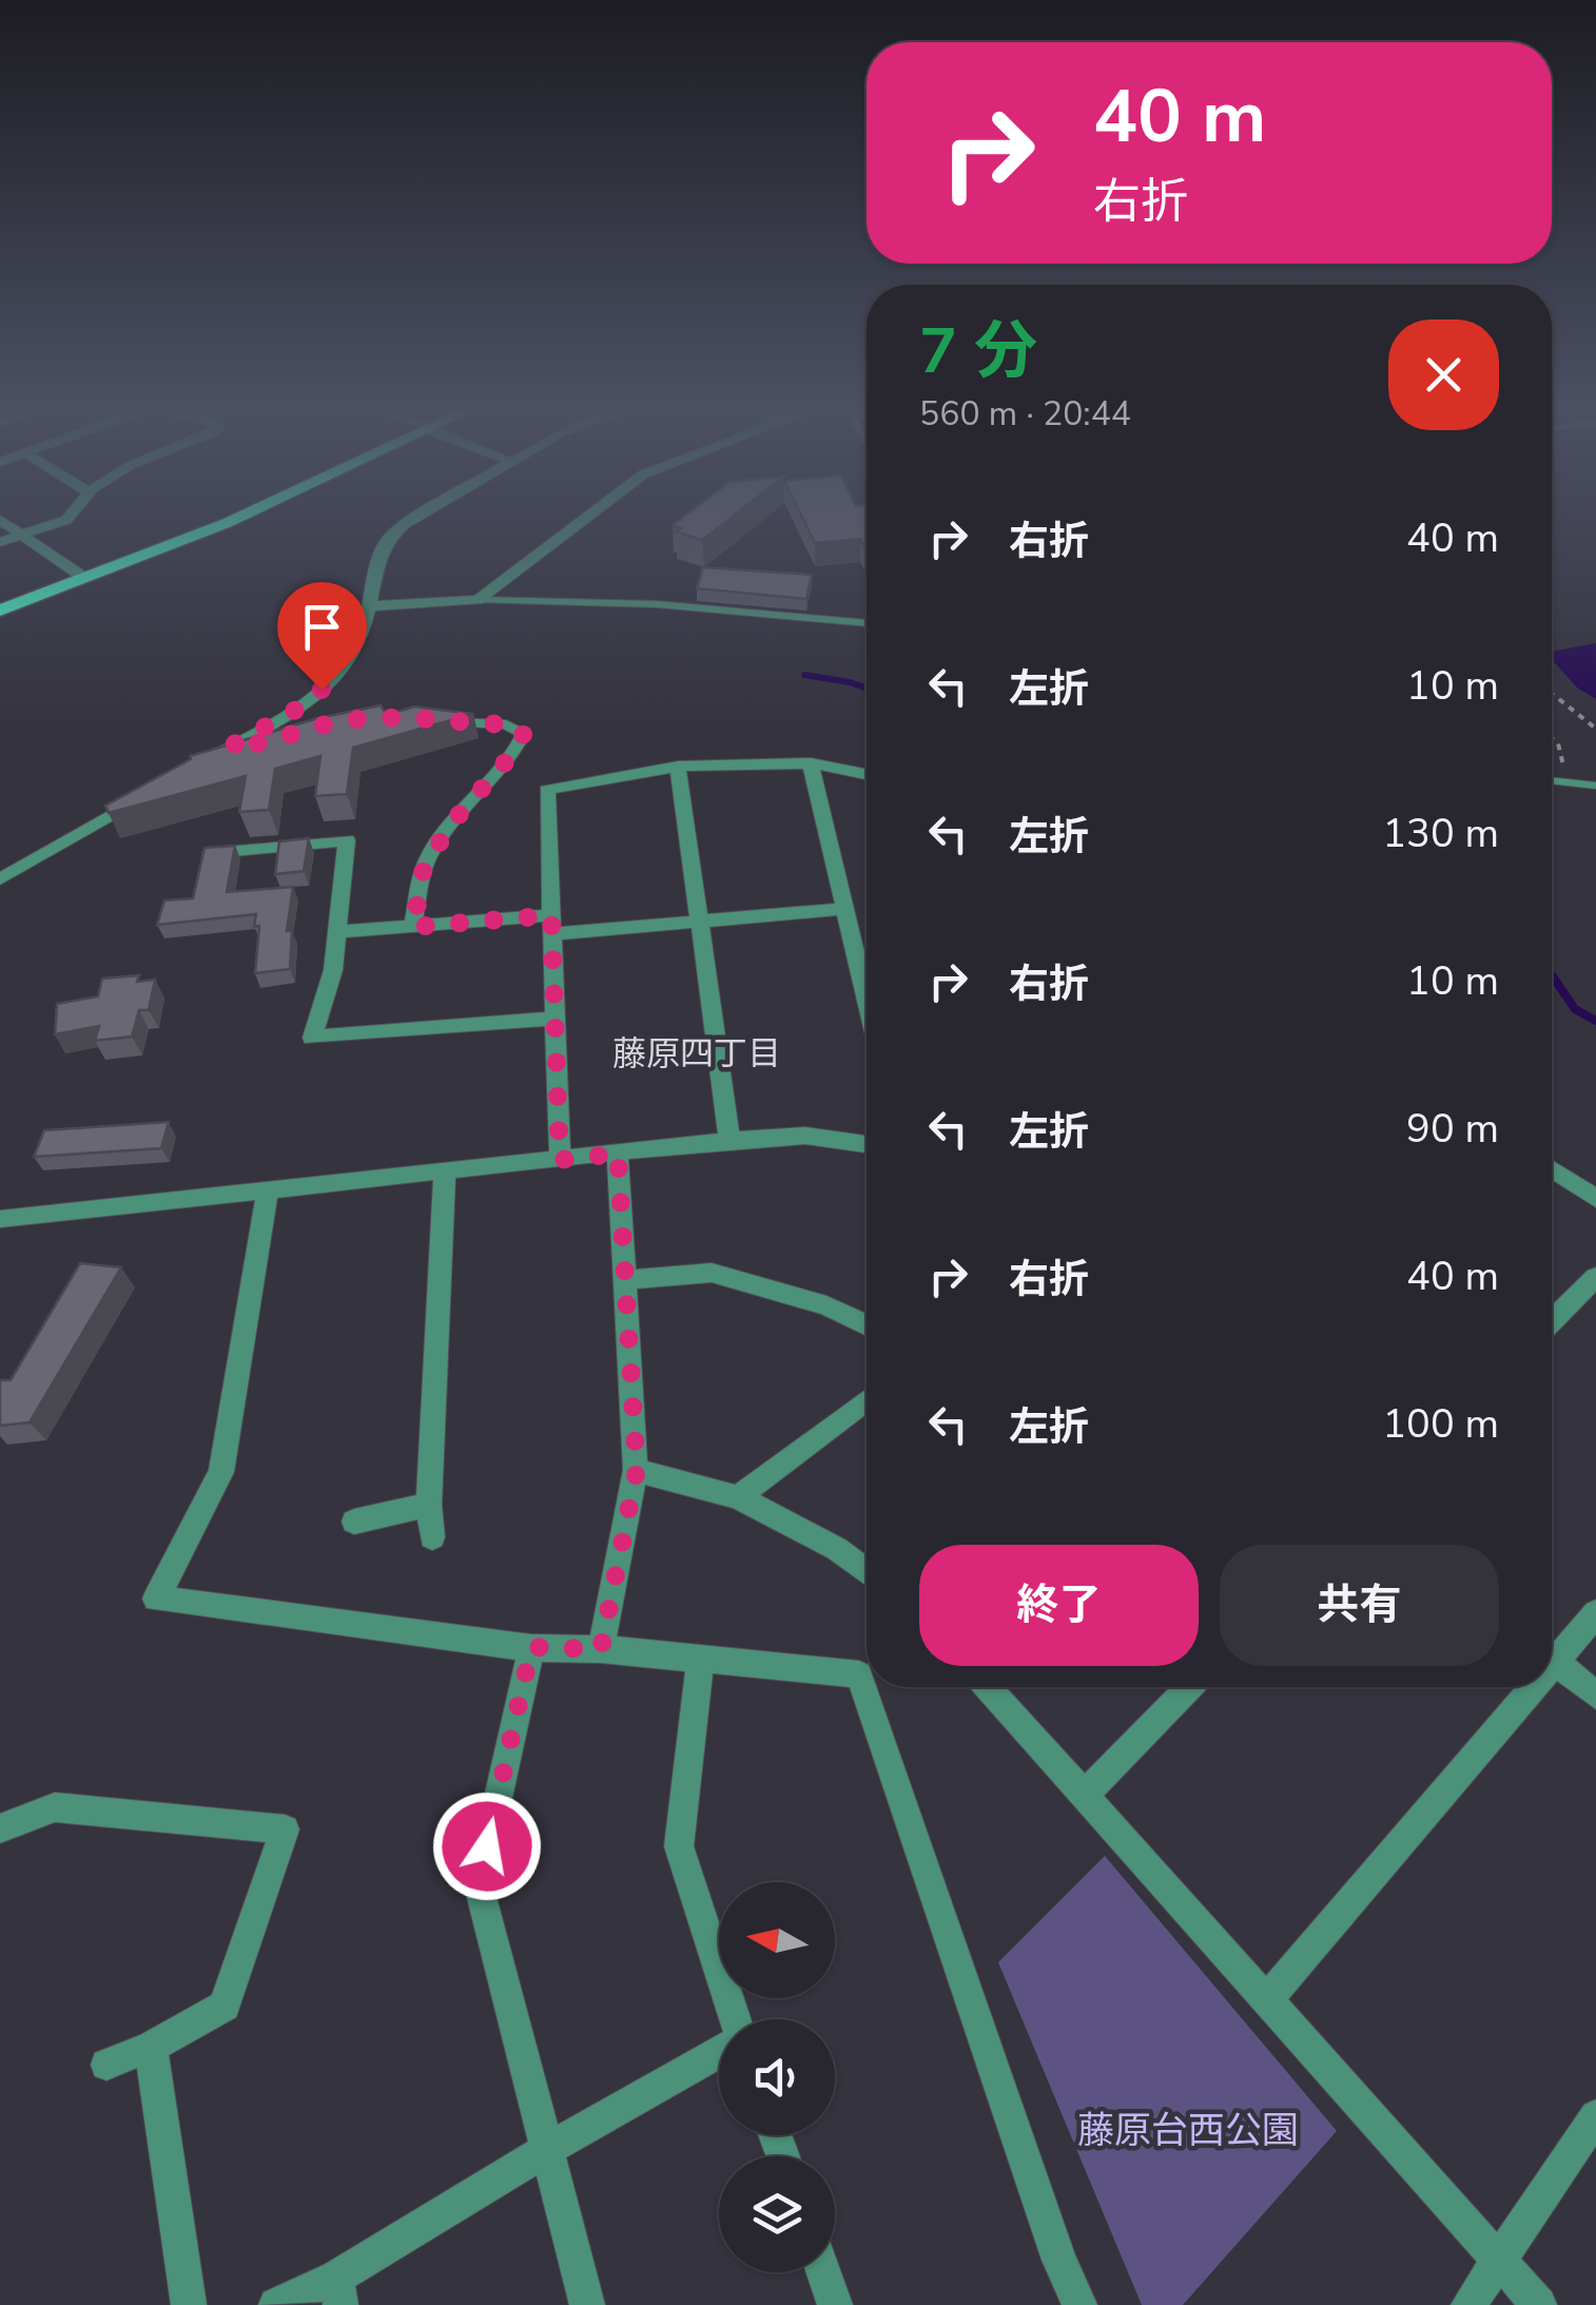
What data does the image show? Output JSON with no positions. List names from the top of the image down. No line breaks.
{"districts":["藤原四丁目"],"parks":["藤原台西公園"],"north":"left","page":{"turn":["40 m","右折"],"heading":["7 分","560 m · 20:44"],"list":[{"name":"右折","value":"40 m"},{"name":"左折","value":"10 m"},{"name":"左折","value":"130 m"},{"name":"右折","value":"10 m"},{"name":"左折","value":"90 m"},{"name":"右折","value":"40 m"},{"name":"左折","value":"100 m"}],"buttons":["終了","共有"]}}
